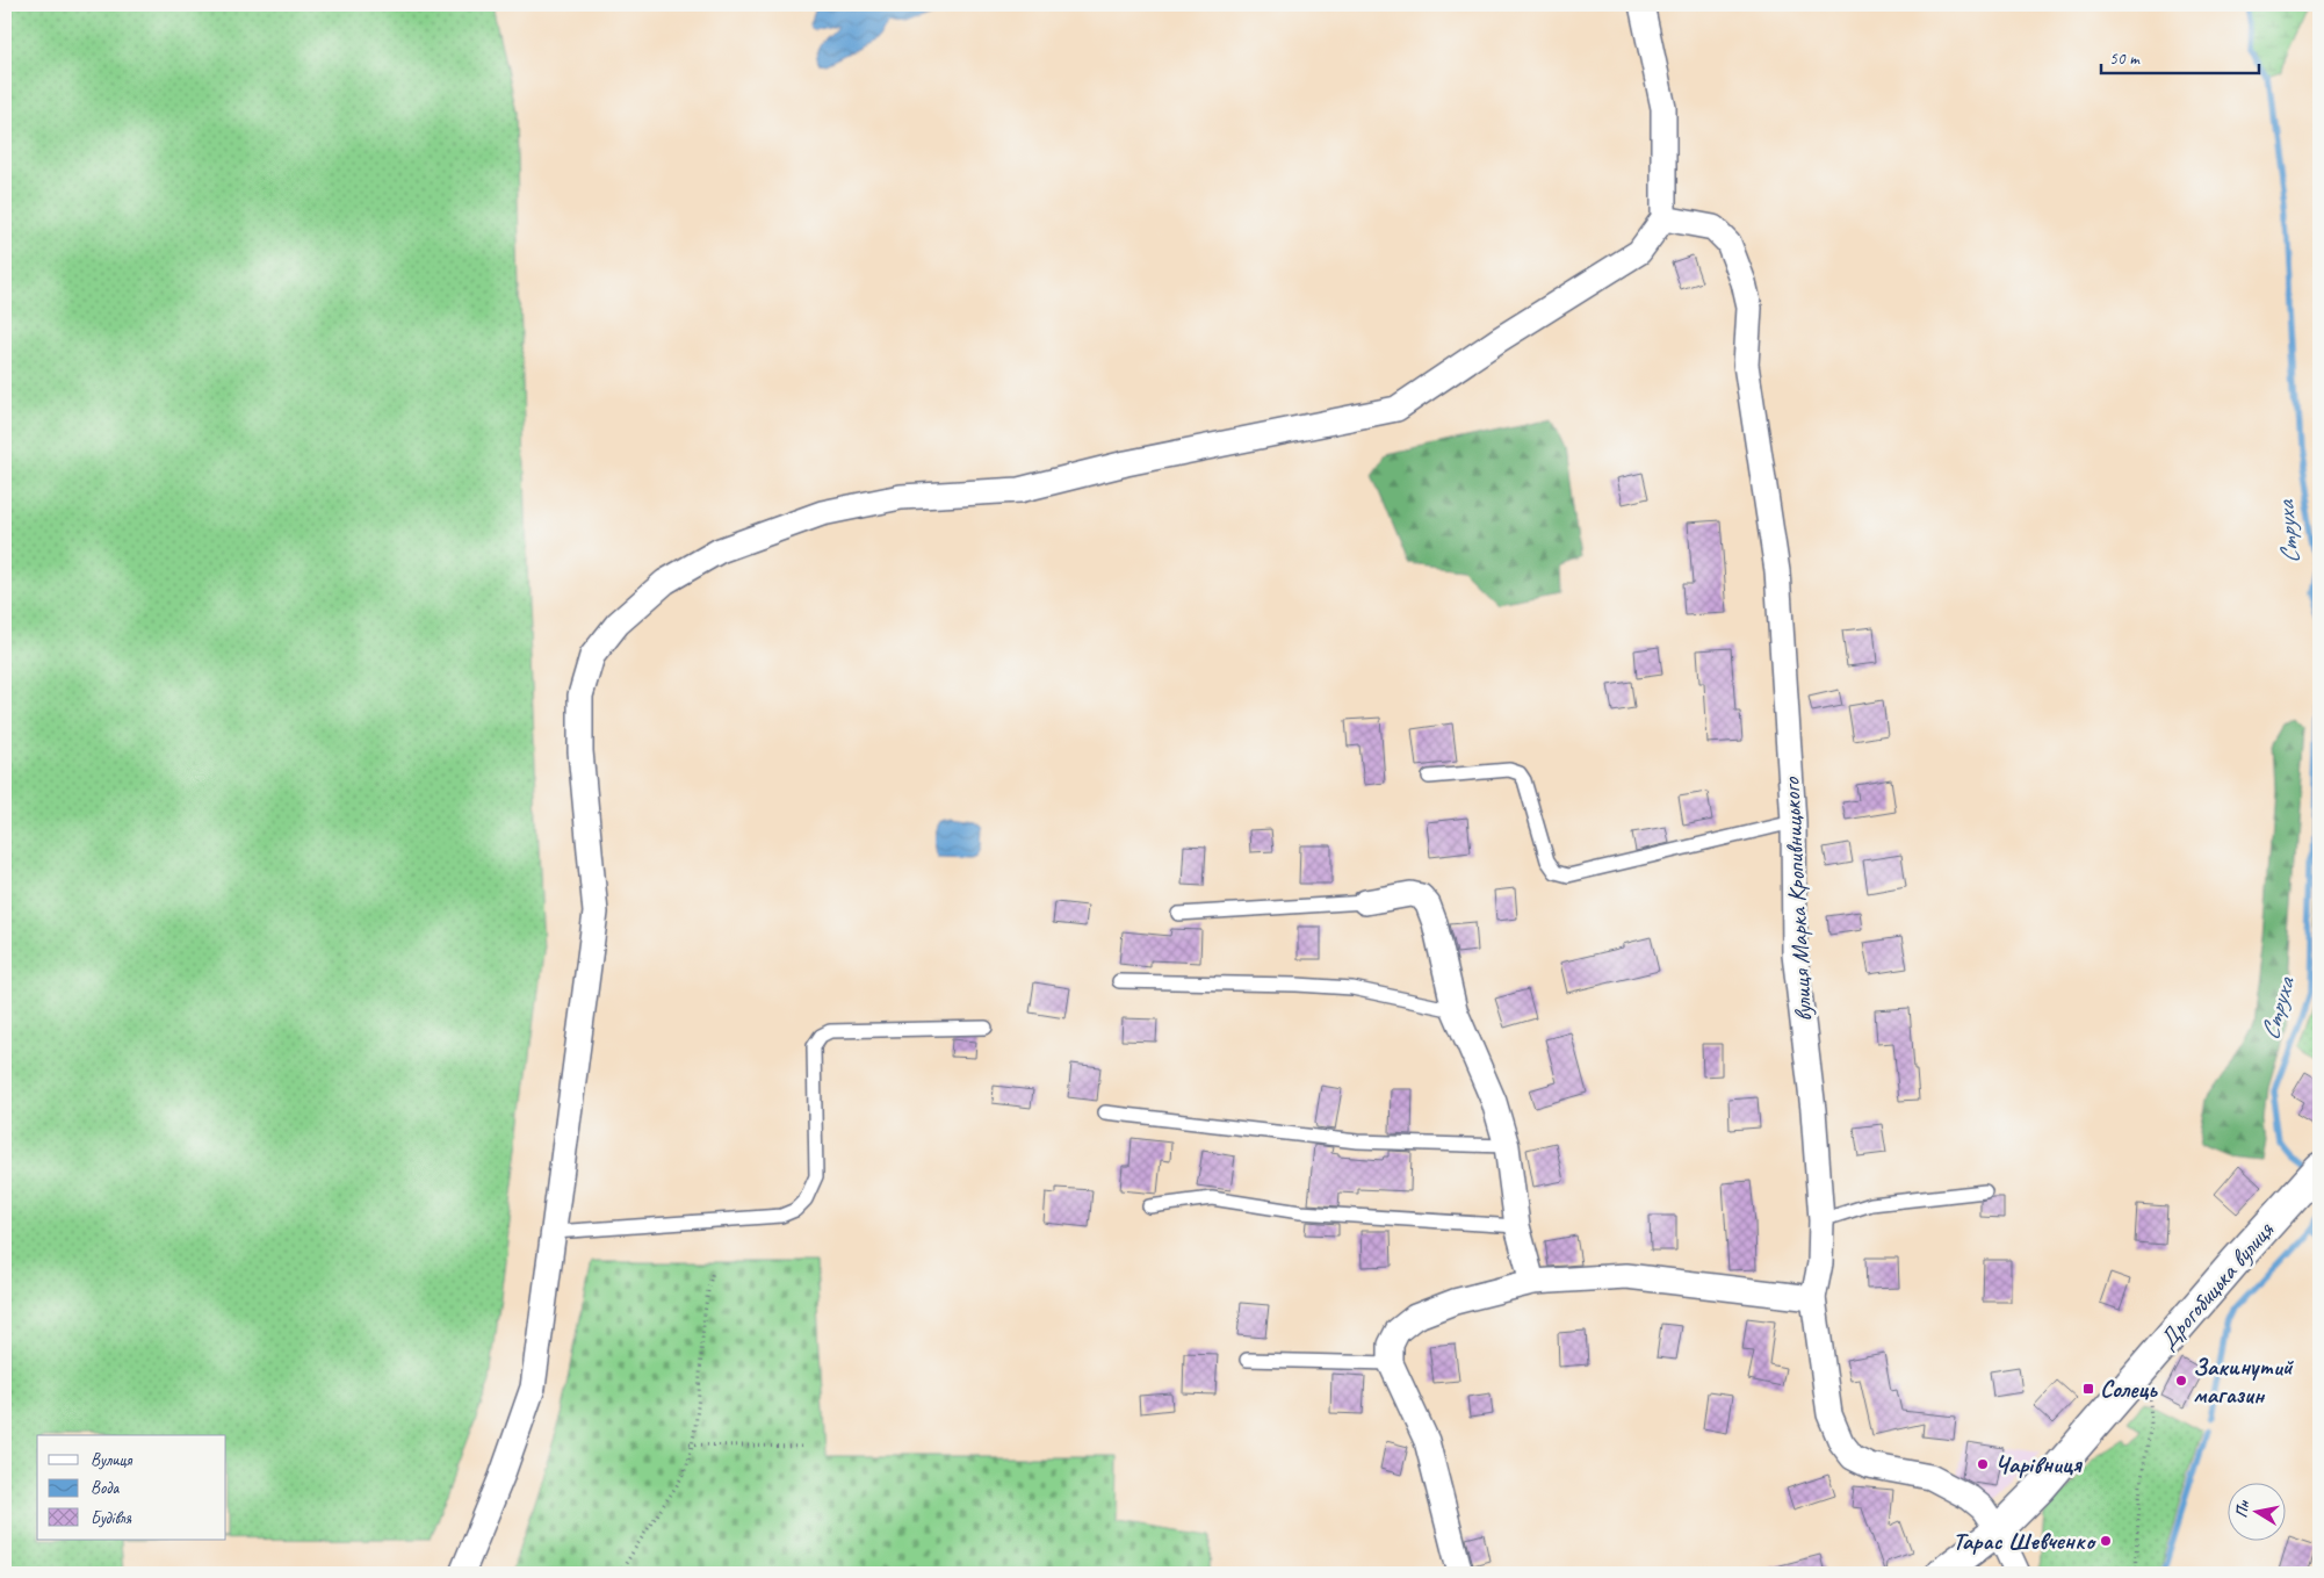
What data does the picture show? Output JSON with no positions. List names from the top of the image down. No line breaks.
{"streets":{"street":["вулиця Марка Кропивницького","Дрогобицька вулиця"]},"crossings":[["вулиця Марка Кропивницького","Дрогобицька вулиця"]],"water":["Струха"],"places":{"other":["Закинутий магазин","Чарівниця","Тарас Шевченко"],"transit":["Солець"]},"legend":["Вулиця","Вода","Будівля"],"scale_bar":"50 m","north":"left"}
